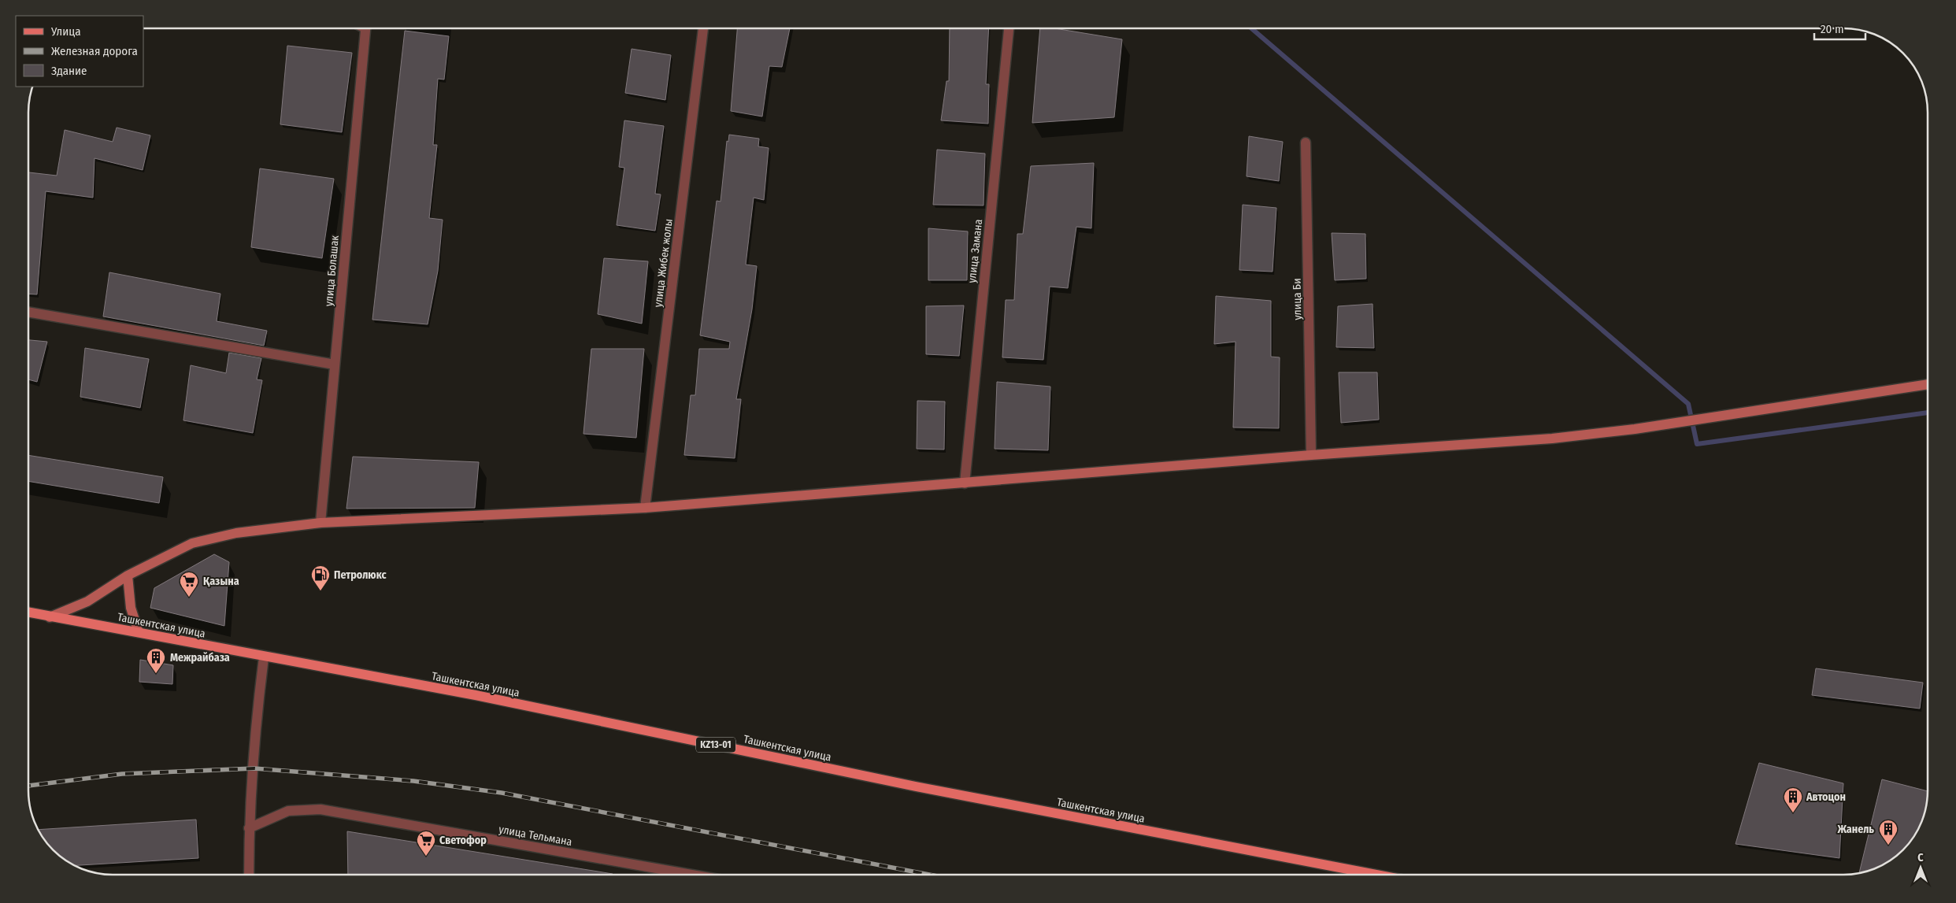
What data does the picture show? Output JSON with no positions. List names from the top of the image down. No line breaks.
{"streets":{"main road":["Ташкентская улица","KZ13-01"],"street":["улица Замана","улица Жибек жолы","улица Болашак","улица Би","улица Тельмана"]},"places":{"fuel station":["Петролюкс"],"supermarket":["Қазына","Светофор"],"building":["Межрайбаза","Автоцон","Жанель"]},"legend":["Улица","Железная дорога","Здание"],"scale_bar":"20 m","north":"top"}
